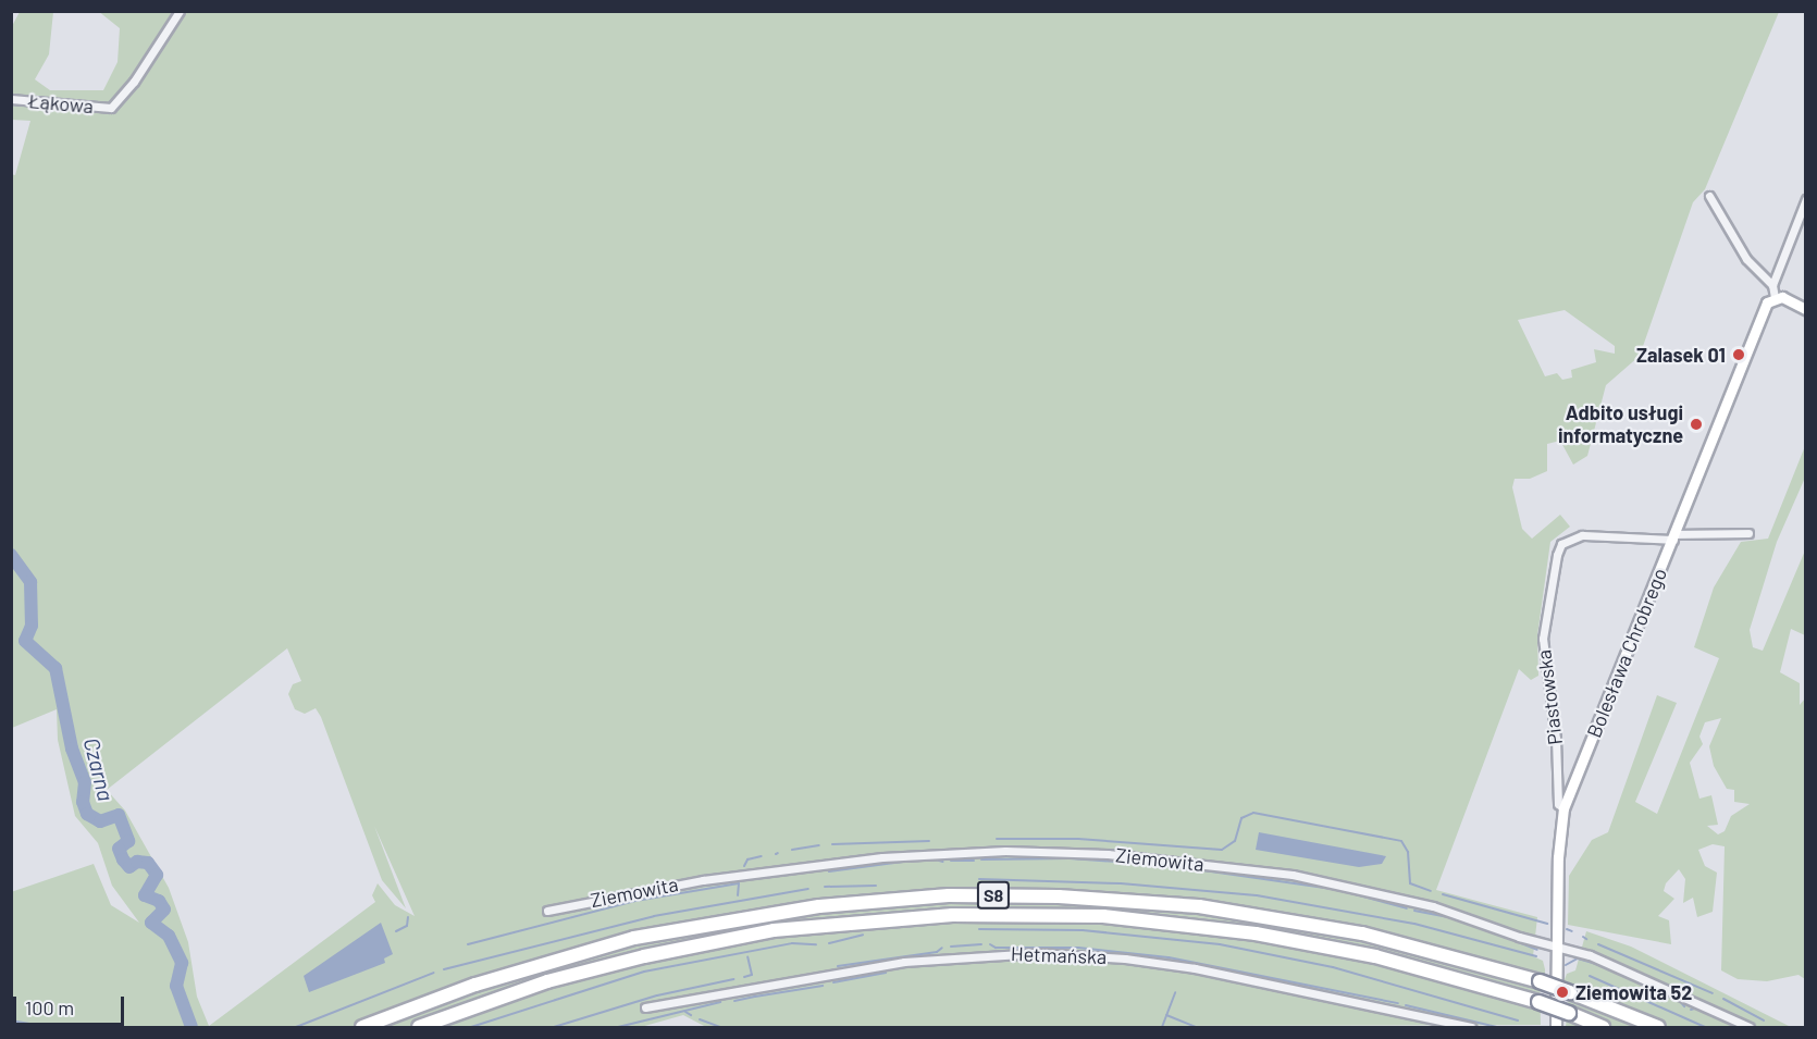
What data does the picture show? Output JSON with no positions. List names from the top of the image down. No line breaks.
{"streets":{"highway":["S8"],"street":["Łąkowa","Bolesława Chrobrego","Piastowska","Ziemowita","Hetmańska"]},"crossings":[["Bolesława Chrobrego","Piastowska"],["Bolesława Chrobrego","Ziemowita"]],"water":["Czarna"],"places":["Zalasek 01","Adbito usługi informatyczne","Ziemowita 52"],"scale_bar":"100 m"}
